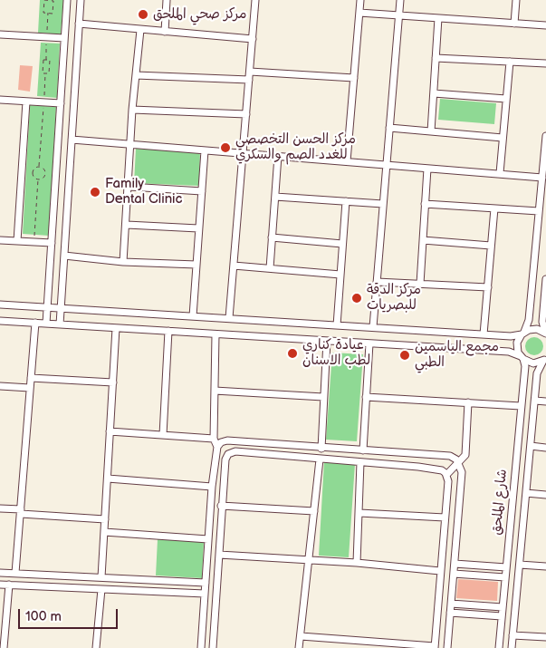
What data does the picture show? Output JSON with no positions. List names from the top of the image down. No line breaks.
{"streets":{"street":["شارع الملحق"]},"places":["مركز صحي الملحق","مركز الحسن التخصصي للغدد الصم والسكري","Family Dental Clinic","مركز الدقة للبصريات","عيادة كناري لطب الاسنان","مجمع الياسمين الطبي"],"scale_bar":"100 m"}
